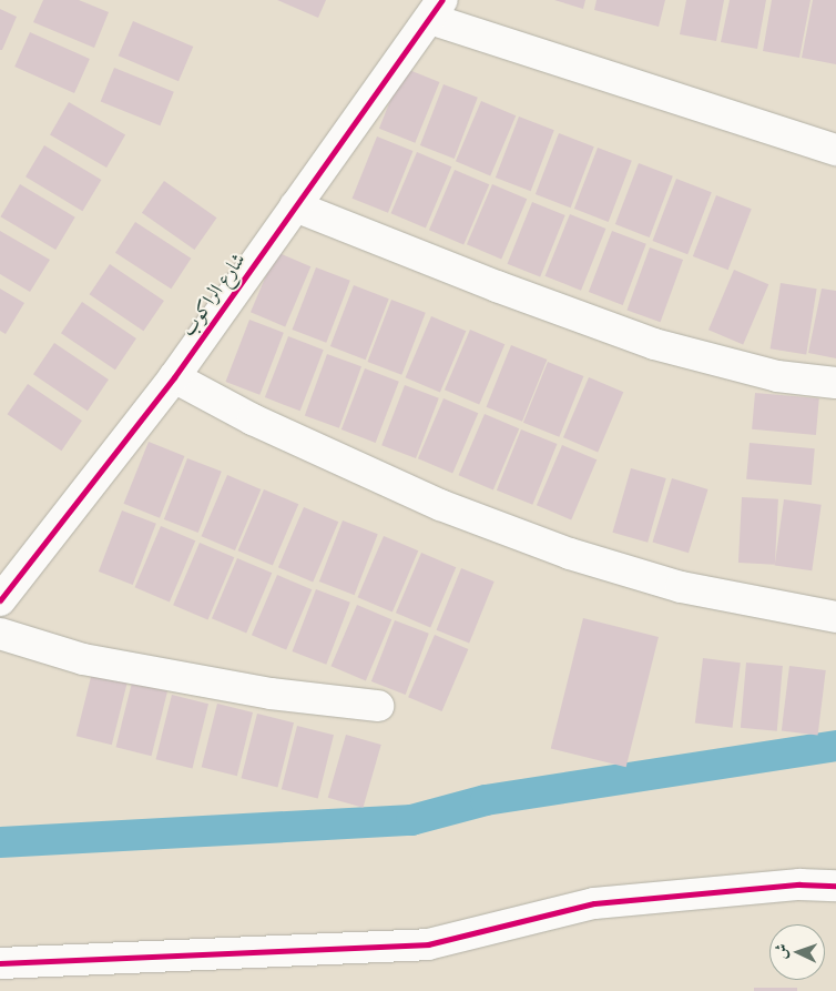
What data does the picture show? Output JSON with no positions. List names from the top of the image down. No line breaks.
{"streets":{"street":["شارع الراكوب"]},"north":"left"}
